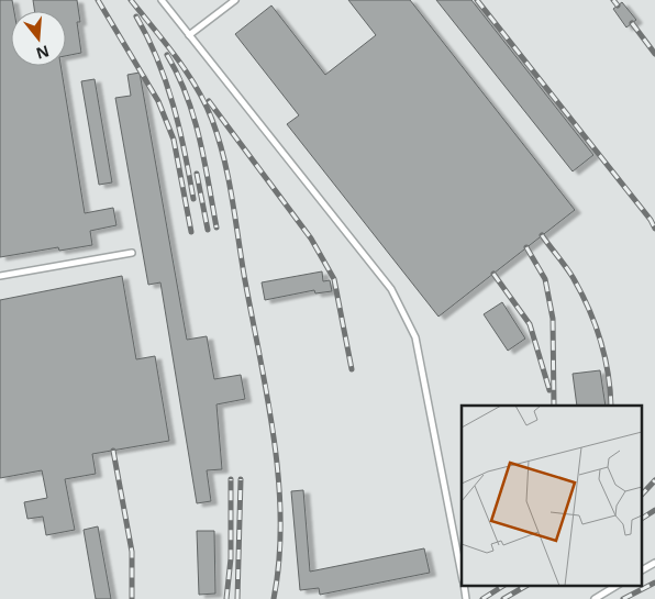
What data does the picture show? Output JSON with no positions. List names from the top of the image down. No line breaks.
{"north":"bottom"}
